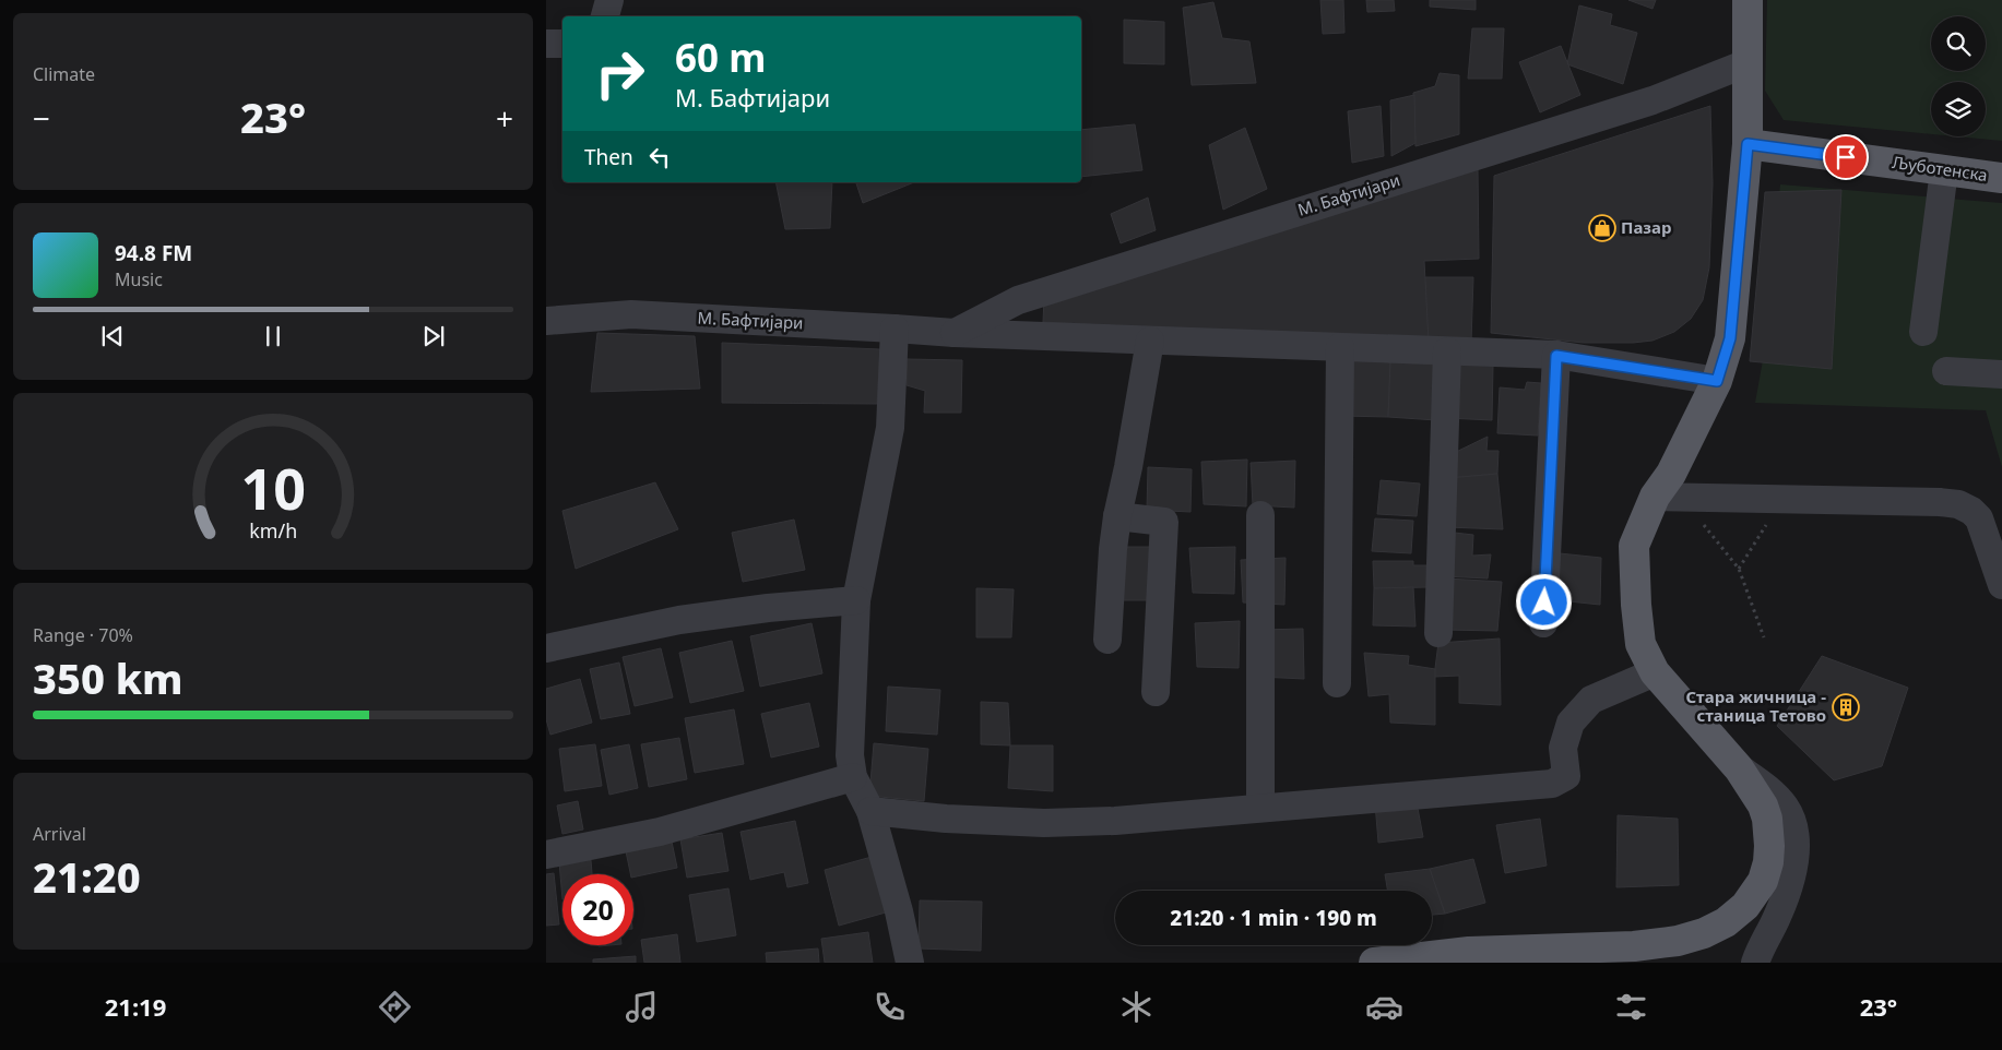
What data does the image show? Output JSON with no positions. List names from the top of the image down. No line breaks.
{"streets":{"main road":["Љуботенска"],"street":["М. Бафтијари"]},"places":{"shop":["Пазар"],"building":["Стара жичница - станица Тетово"]},"page":{"tile":["Climate",["Range · 70%","350 km"],["Arrival","21:20"]],"turn":["60 m","М. Бафтијари"],"heat":["−","23°","+"],"then":"Then","song":["94.8 FM","Music"],"limit":"20","trip":"21:20 · 1 min · 190 m","tabs":["21:19","23°"],"gauge":["10","km/h"]}}
